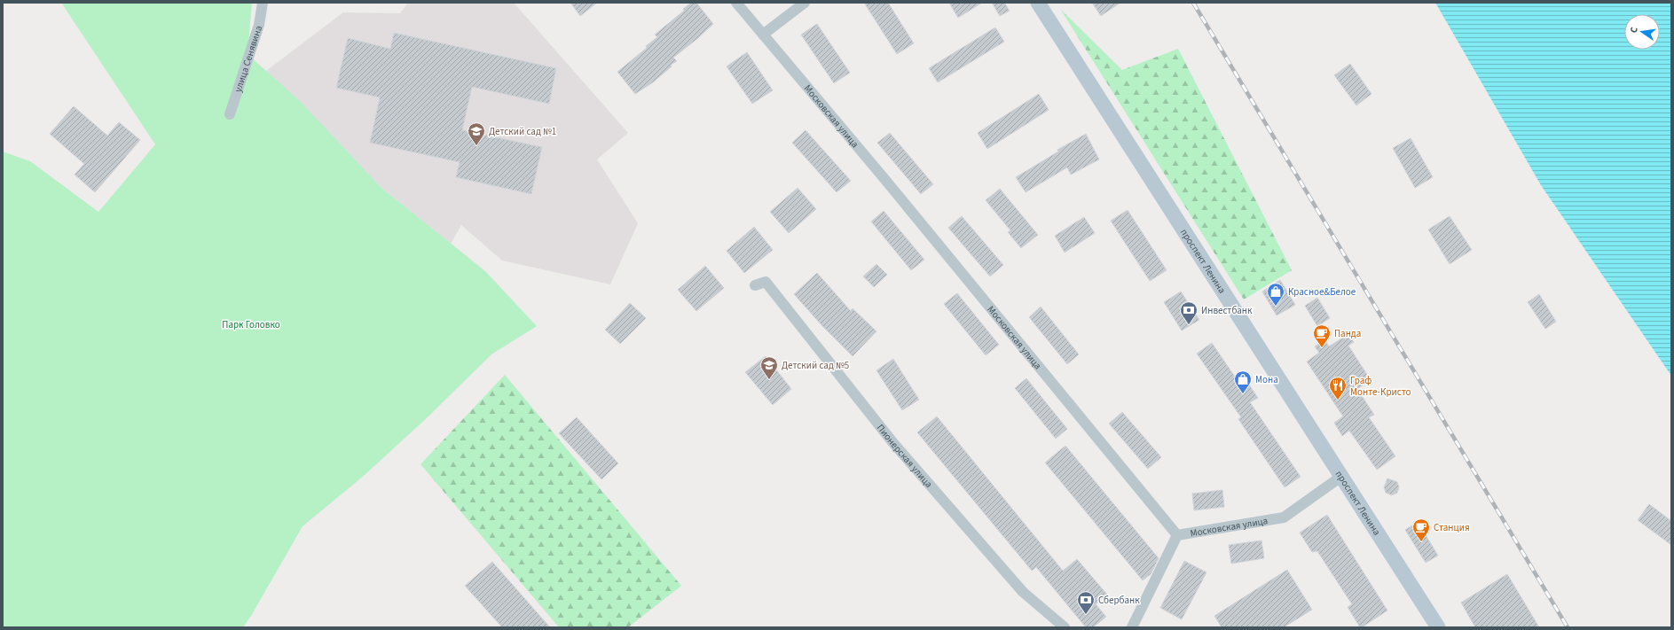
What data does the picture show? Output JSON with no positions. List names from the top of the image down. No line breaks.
{"streets":{"main road":["проспект Ленина"],"street":["улица Сенявина","Московская улица","Пионерская улица"]},"crossings":[["Московская улица","проспект Ленина"]],"parks":["Парк Головко"],"places":{"school or university":["Детский сад №1","Детский сад №5"],"shop":["Красное&Белое","Мона"],"bank":["Инвестбанк","Сбербанк"],"cafe":["Панда","Станция"],"restaurant":["Граф Монте-Кристо"]},"north":"left"}
